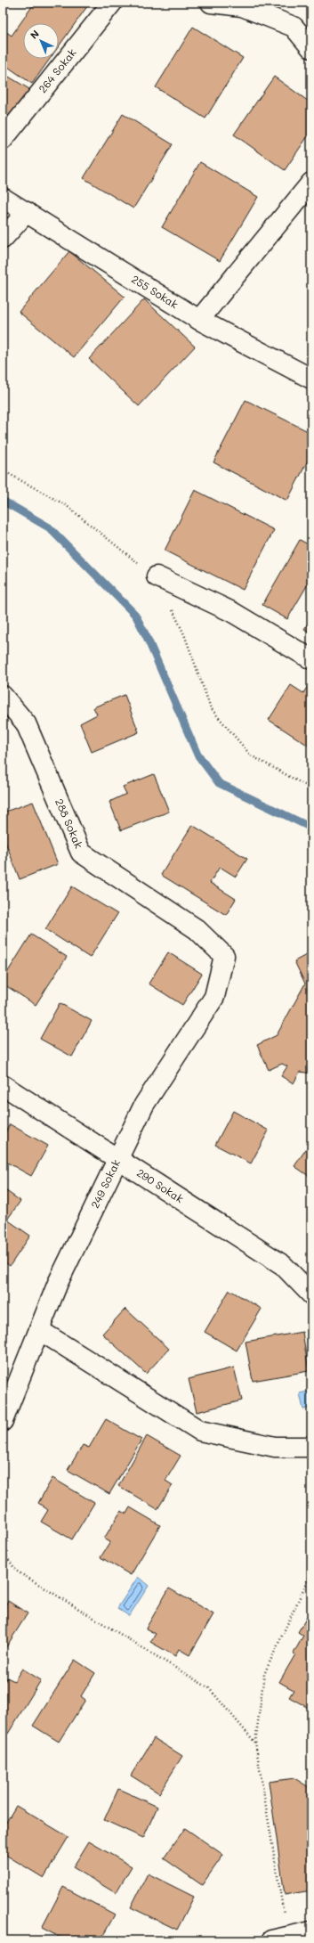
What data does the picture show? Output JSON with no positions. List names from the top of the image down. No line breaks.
{"streets":{"street":["264 Sokak","255 Sokak","288 Sokak","249 Sokak","290 Sokak"]},"crossings":[["288 Sokak","249 Sokak"],["249 Sokak","290 Sokak"]],"north":"top left"}
